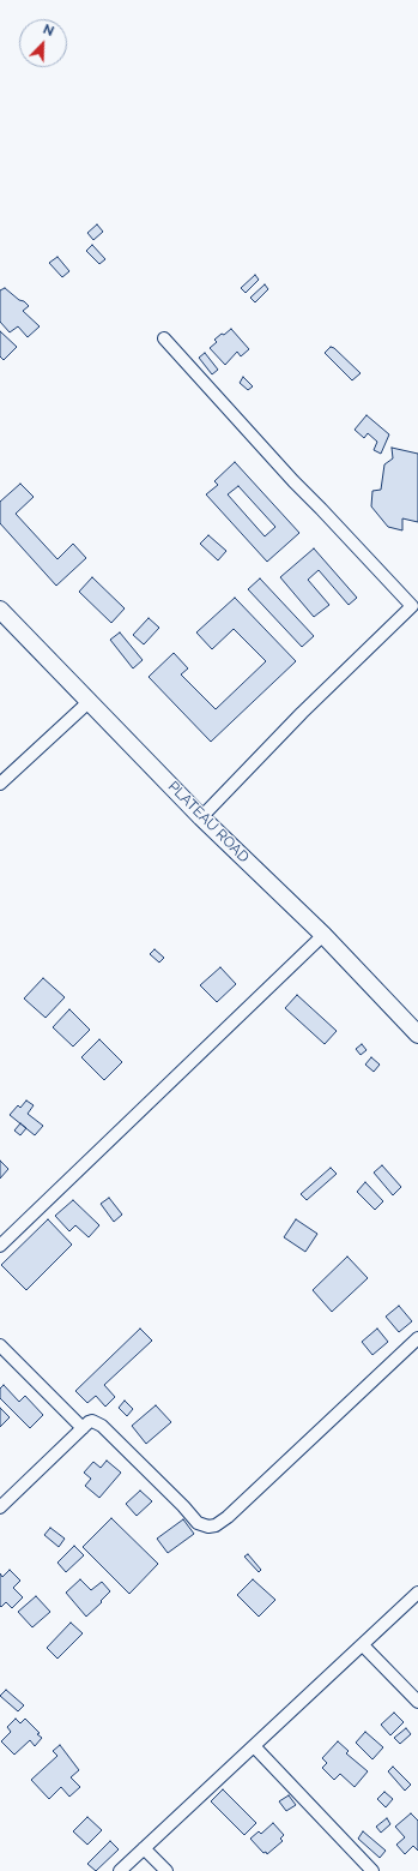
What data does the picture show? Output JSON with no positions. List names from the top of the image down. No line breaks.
{"streets":{"street":["PLATEAU ROAD"]},"north":"top right"}
